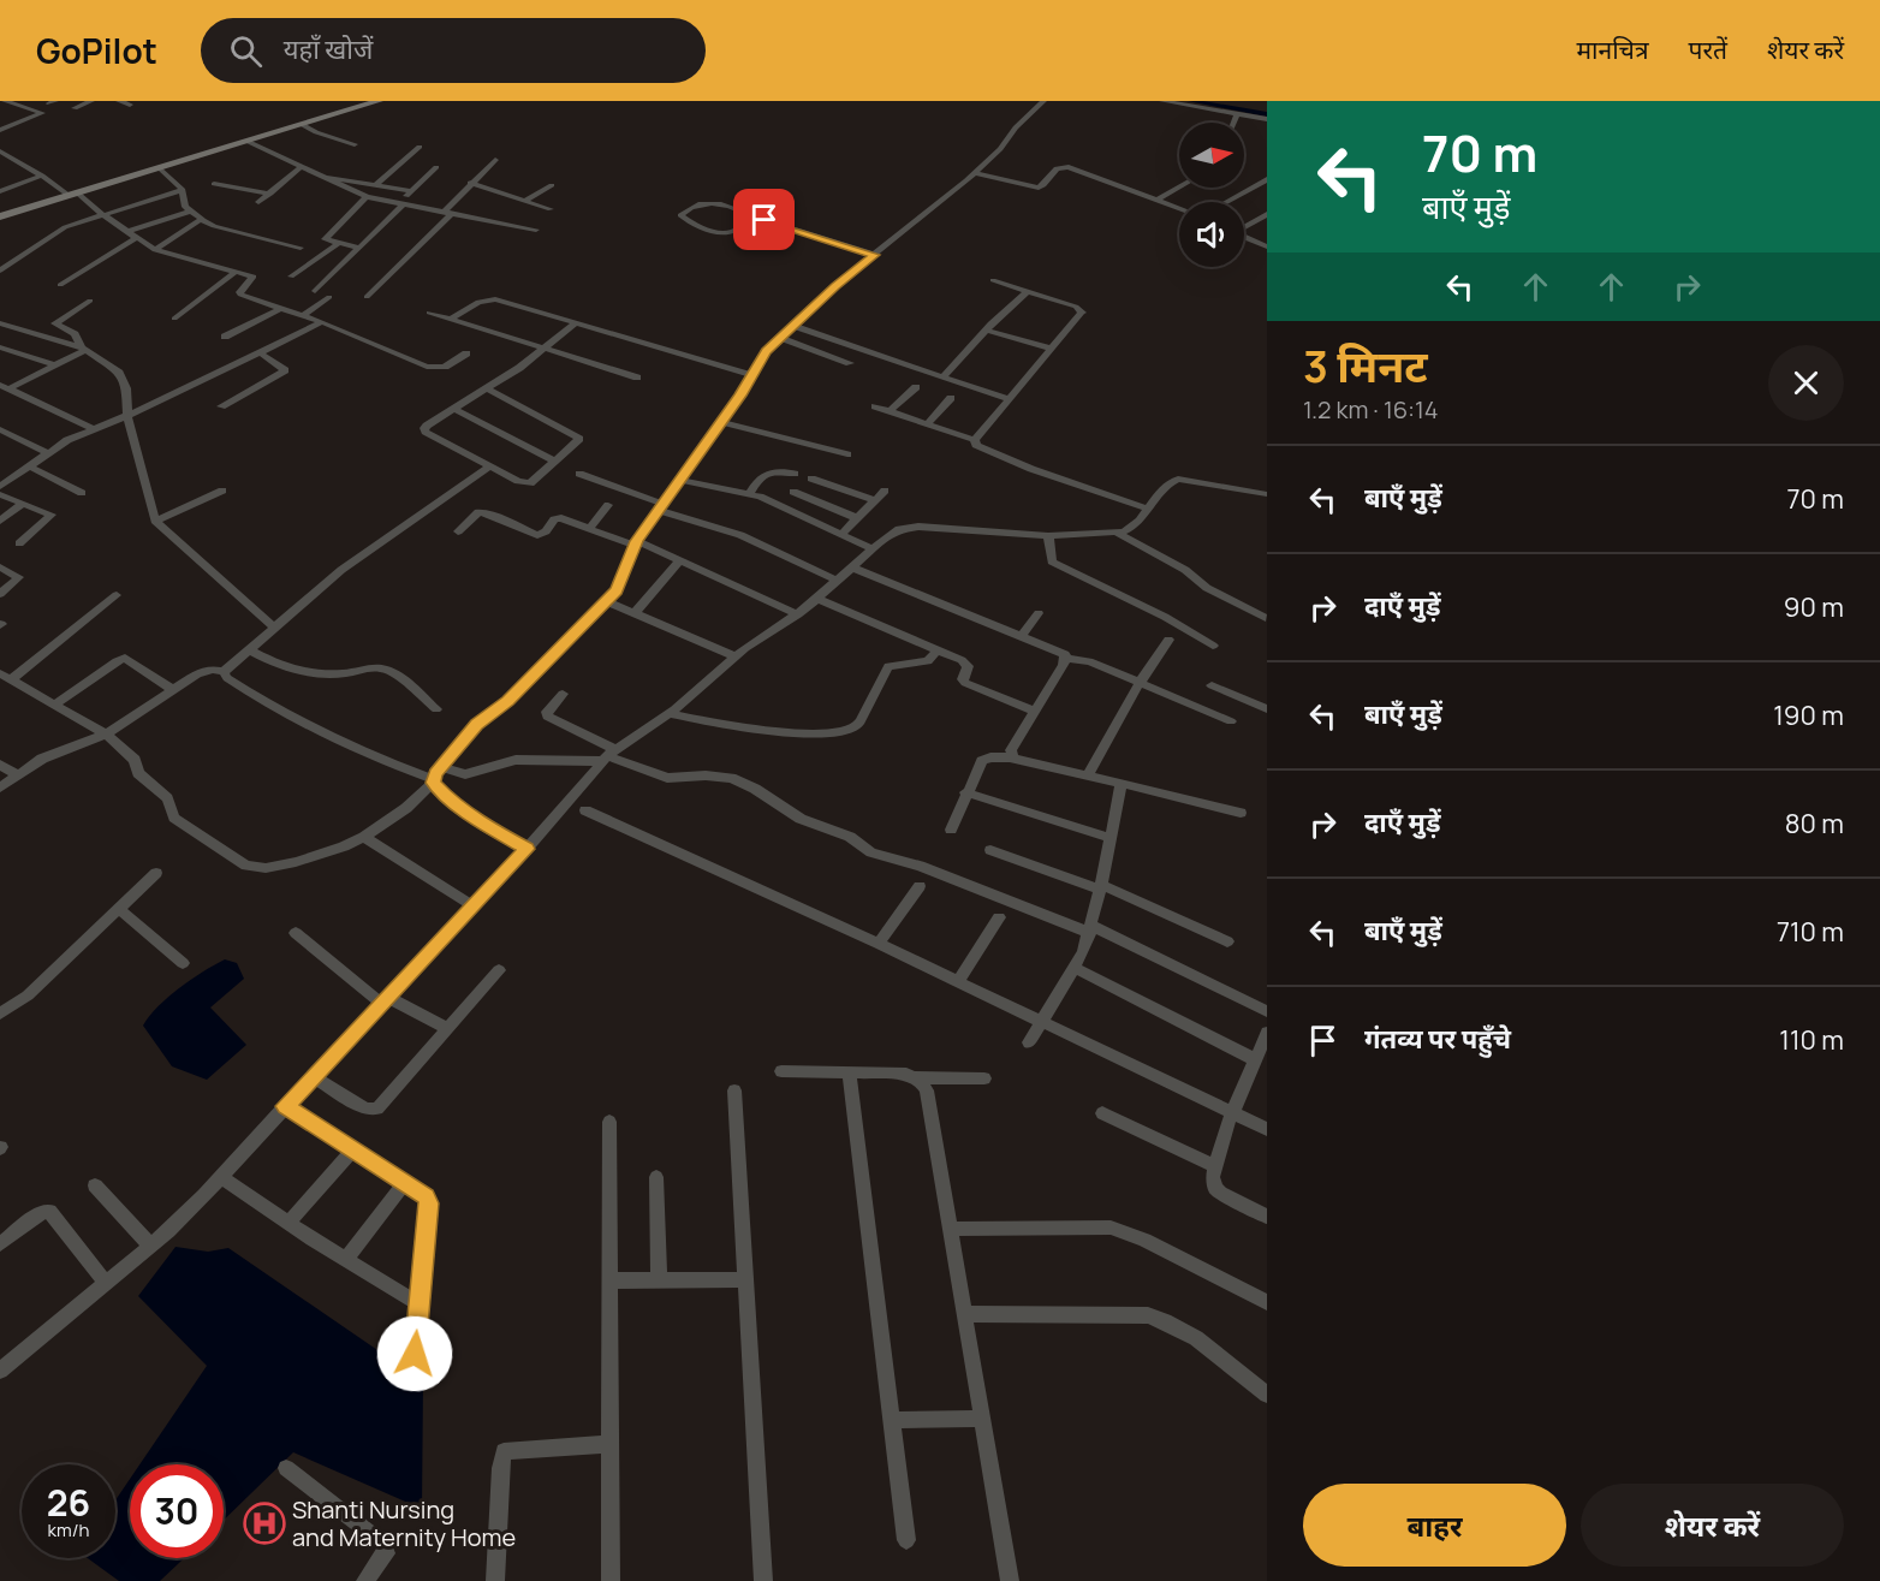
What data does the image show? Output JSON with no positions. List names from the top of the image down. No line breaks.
{"places":{"hospital":["Shanti Nursing and Maternity Home"]},"north":"right","page":{"header":"GoPilot","search":"यहाँ खोजें","nav":["मानचित्र","परतें","शेयर करें"],"turn":["70 m","बाएँ मुड़ें"],"heading":["3 मिनट","1.2 km · 16:14"],"list":[{"name":"बाएँ मुड़ें","value":"70 m"},{"name":"दाएँ मुड़ें","value":"90 m"},{"name":"बाएँ मुड़ें","value":"190 m"},{"name":"दाएँ मुड़ें","value":"80 m"},{"name":"बाएँ मुड़ें","value":"710 m"},{"name":"गंतव्य पर पहुँचे","value":"110 m"}],"speed":"26 km/h","limit":"30","buttons":["बाहर","शेयर करें"]}}
